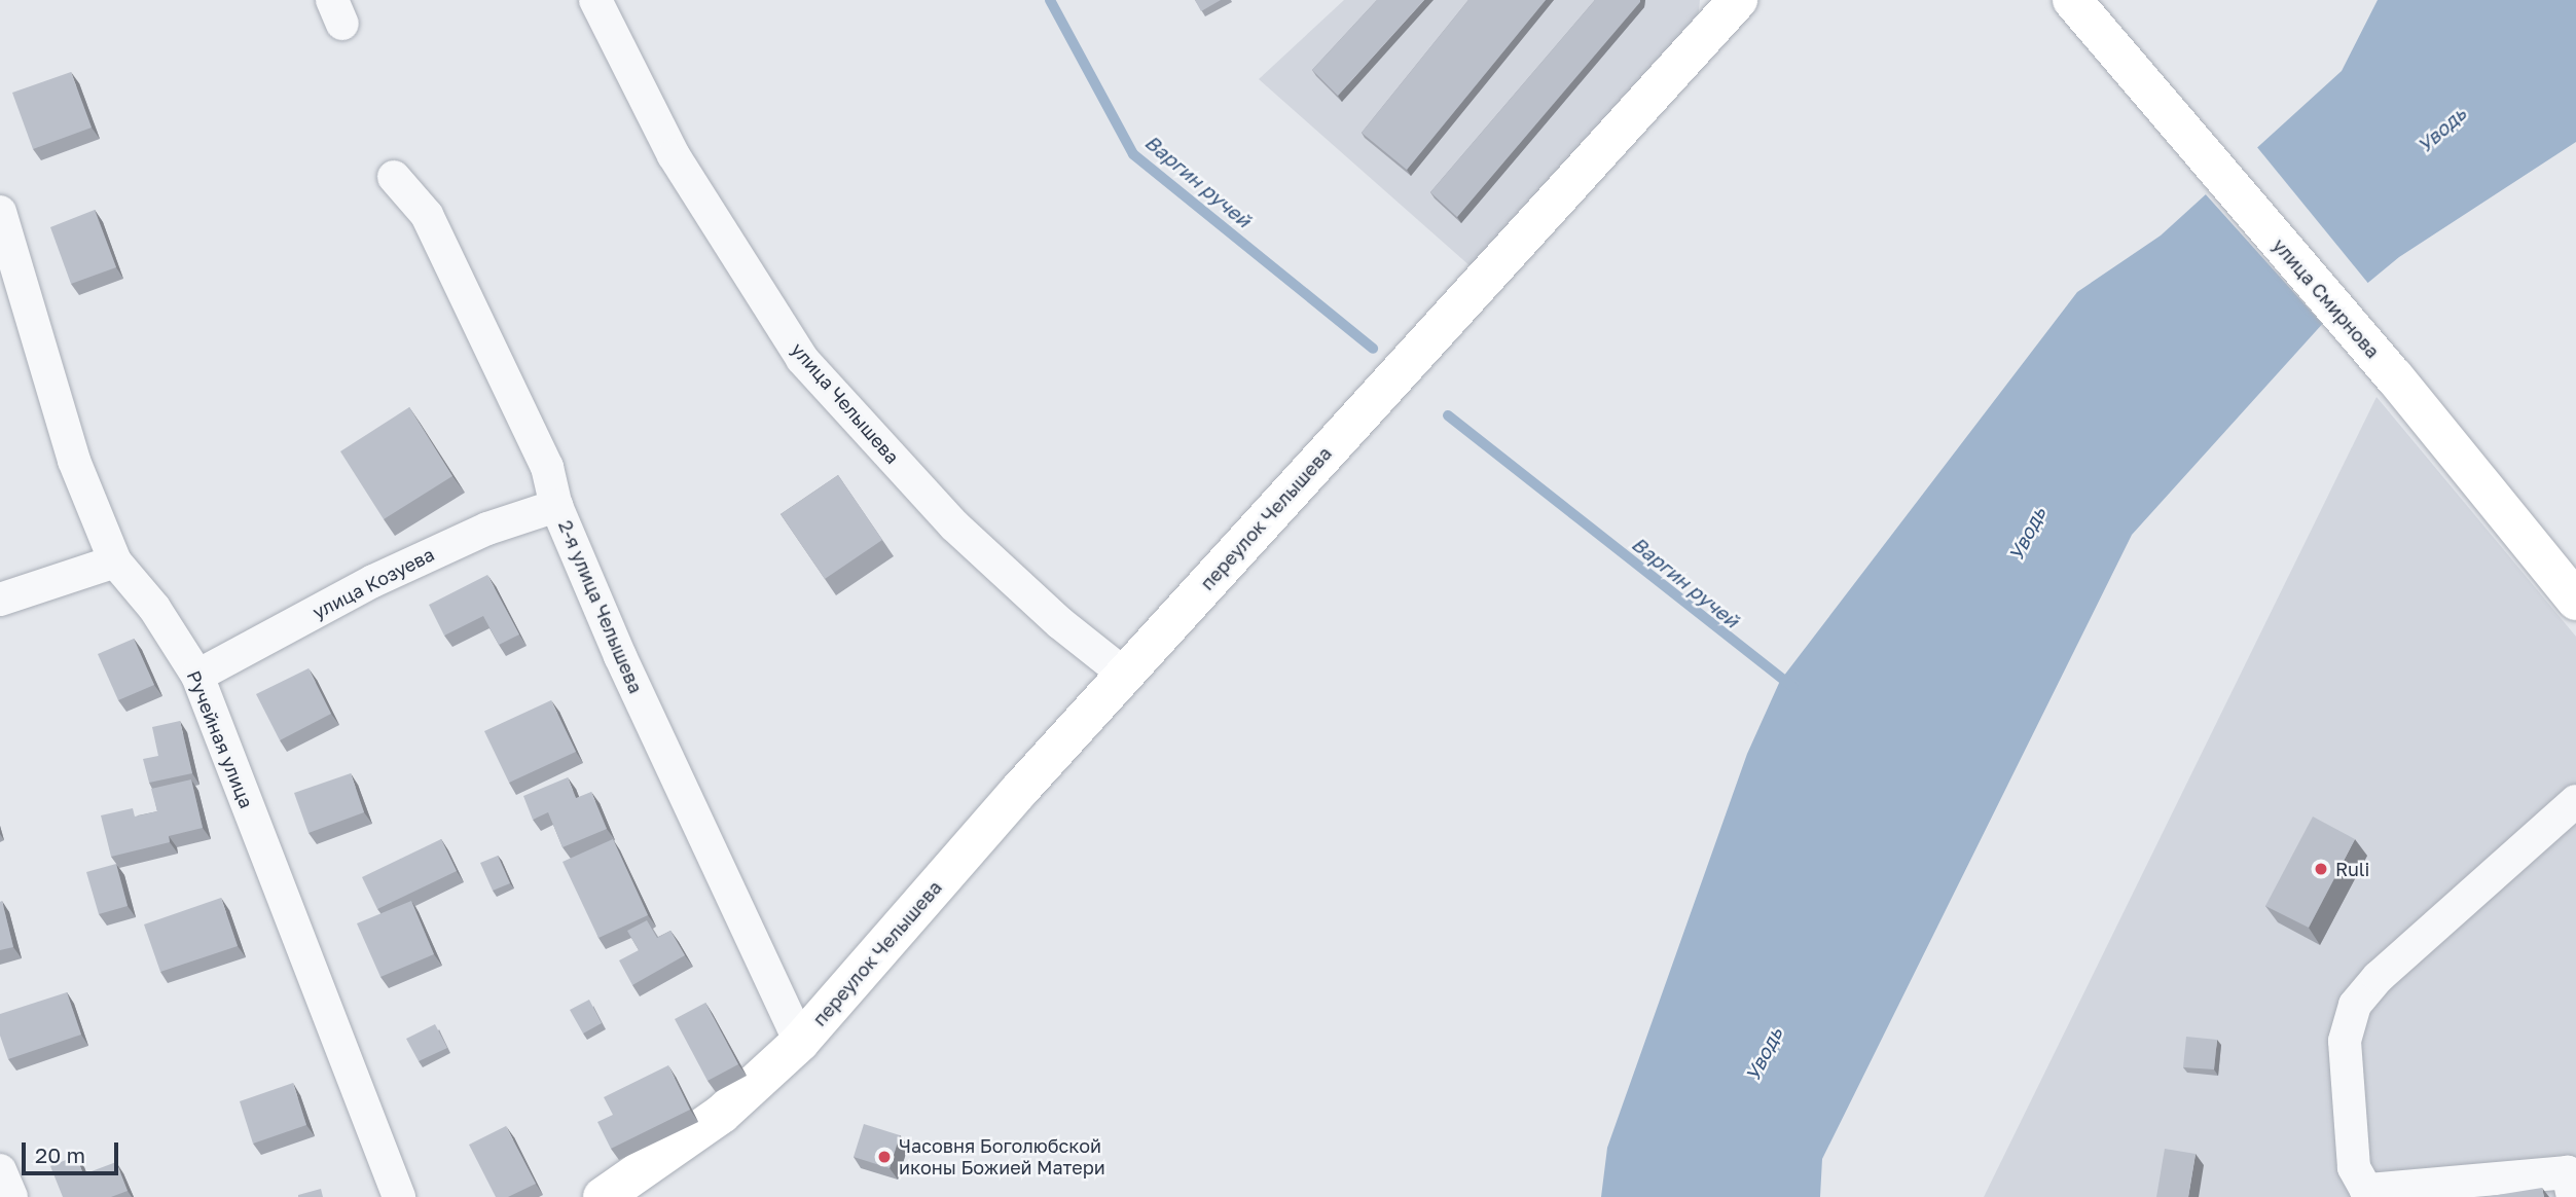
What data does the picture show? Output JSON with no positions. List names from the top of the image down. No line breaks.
{"streets":{"street":["улица Смирнова","улица Челышева","переулок Челышева","улица Козуева","2-я улица Челышева","Ручейная улица"]},"crossings":[["улица Челышева","переулок Челышева"],["переулок Челышева","2-я улица Челышева"],["улица Козуева","2-я улица Челышева"],["улица Козуева","Ручейная улица"]],"water":["Уводь","Варгин ручей"],"places":["Ruli","Часовня Боголюбской иконы Божией Матери"],"scale_bar":"20 m"}
